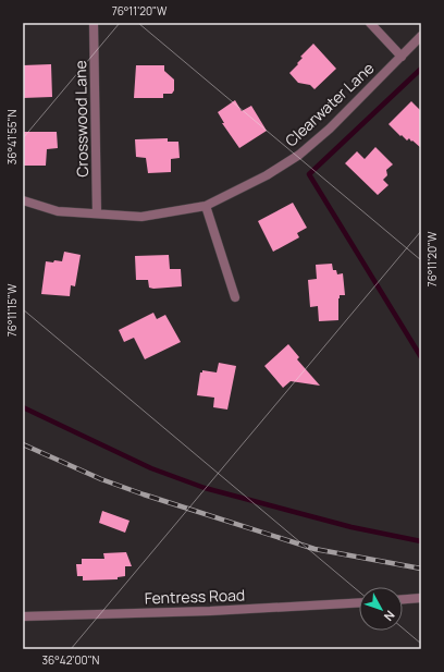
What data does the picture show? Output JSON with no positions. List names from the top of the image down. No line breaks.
{"streets":{"street":["Clearwater Lane","Crosswood Lane","Fentress Road"]},"crossings":[["Clearwater Lane","Crosswood Lane"]],"north":"bottom right","coordinates":["76°11'20\"W","36°41'55\"N","76°11'15\"W","36°42'00\"N"]}
